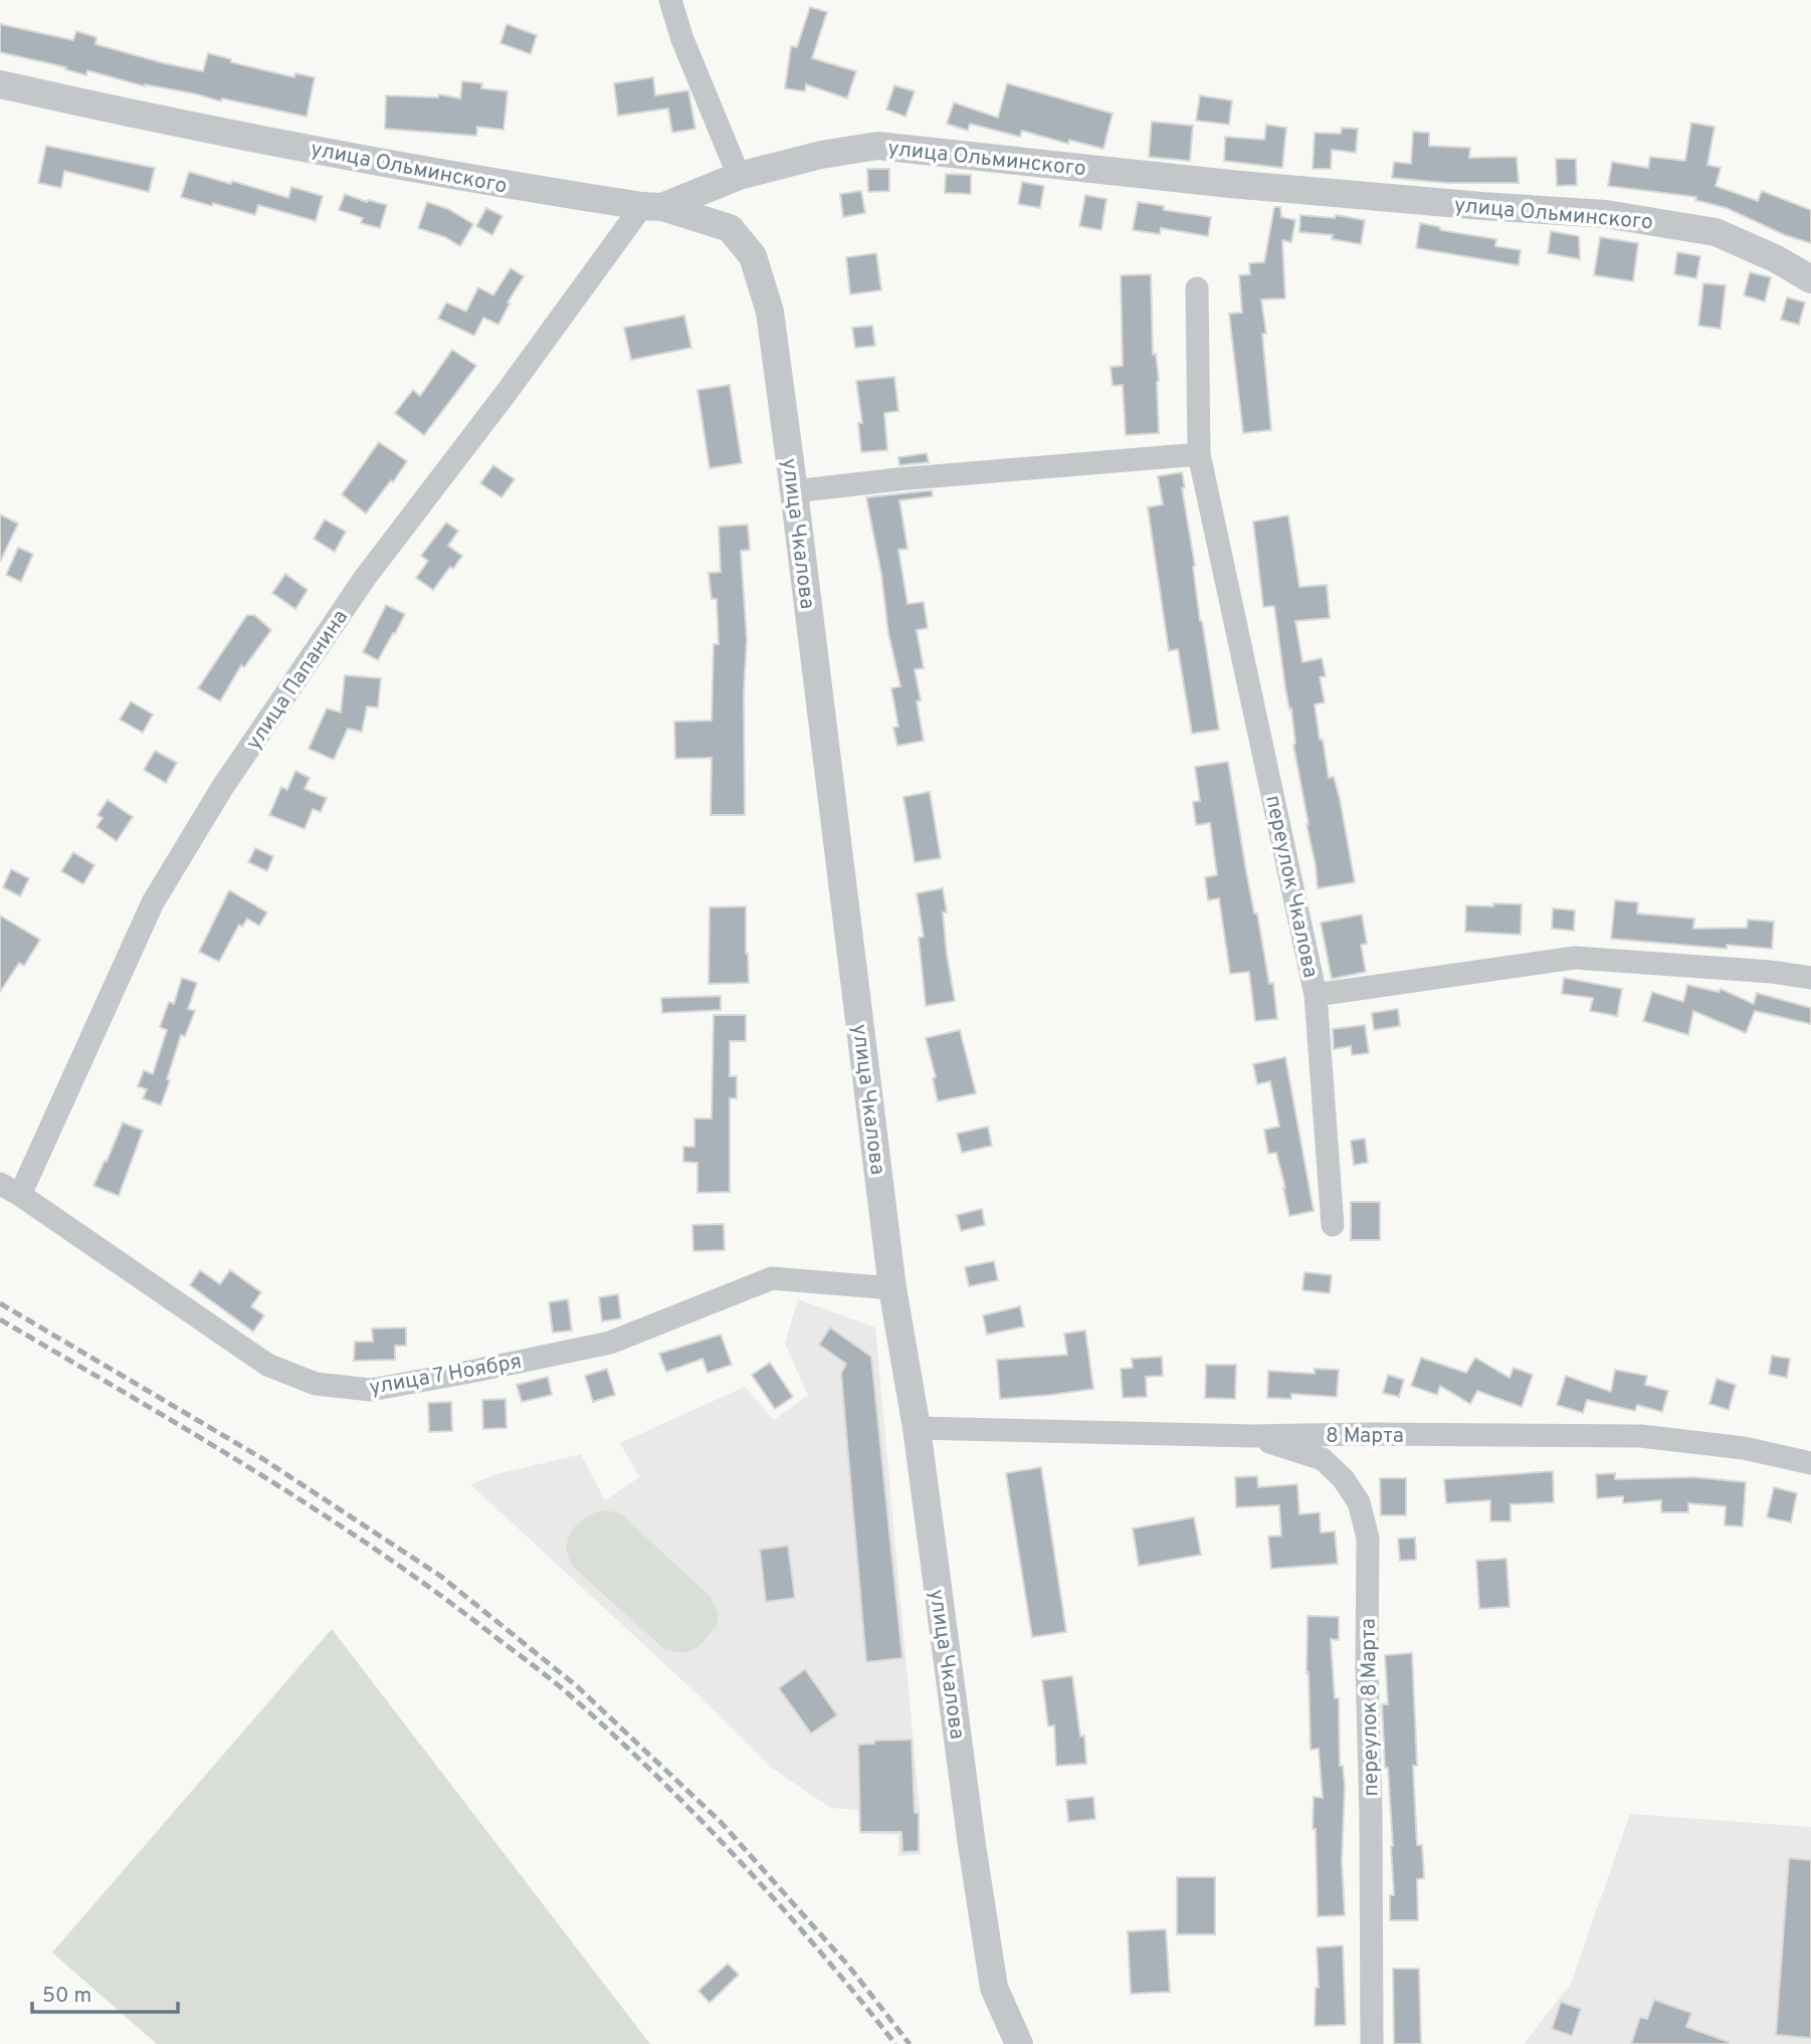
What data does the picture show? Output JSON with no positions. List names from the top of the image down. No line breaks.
{"streets":{"street":["улица Ольминского","улица Чкалова","улица Папанина","переулок Чкалова","улица 7 Ноября","8 Марта","переулок 8 Марта"]},"crossings":[["улица Ольминского","улица Чкалова"],["улица Ольминского","улица Папанина"],["улица Чкалова","улица Папанина"],["улица Чкалова","улица 7 Ноября"],["улица Чкалова","8 Марта"],["улица Папанина","улица 7 Ноября"],["8 Марта","переулок 8 Марта"]],"scale_bar":"50 m"}
